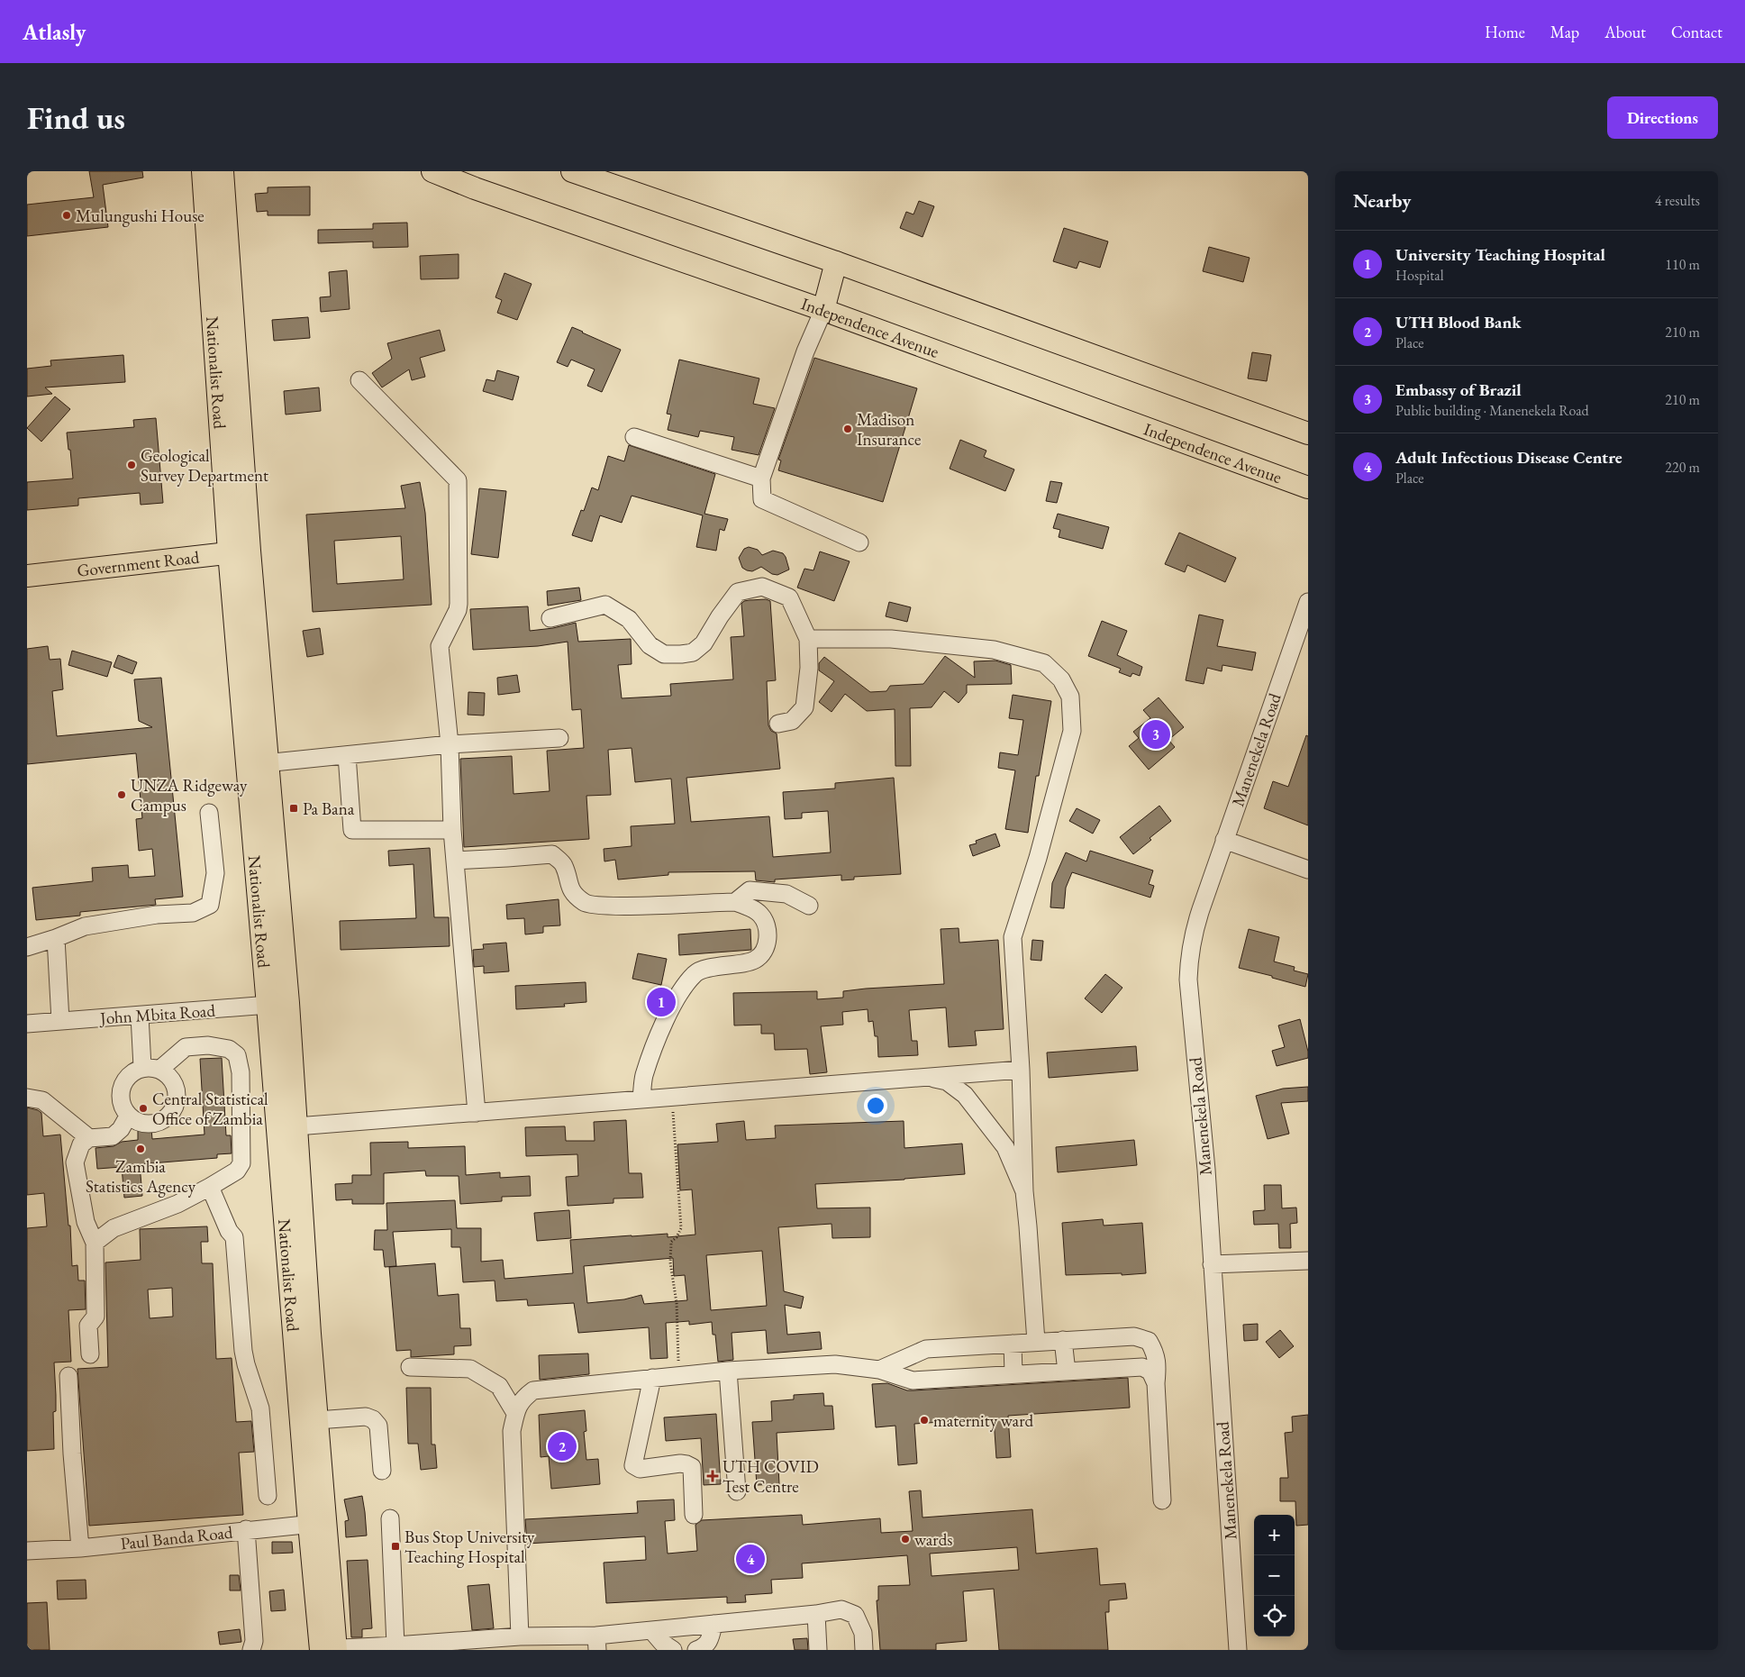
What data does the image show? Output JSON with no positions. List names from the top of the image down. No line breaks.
{"streets":{"main road":["Independence Avenue","Nationalist Road","Government Road"],"street":["Manenekela Road","John Mbita Road","Paul Banda Road"]},"crossings":[["Nationalist Road","Government Road"],["Nationalist Road","John Mbita Road"],["Nationalist Road","Paul Banda Road"]],"places":{"other":["Mulungushi House","Madison Insurance","Geological Survey Department","UNZA Ridgeway Campus","Central Statistical Office of Zambia","Zambia Statistics Agency","maternity ward","wards"],"transit":["Pa Bana","Bus Stop University Teaching Hospital"],"health":["UTH COVID Test Centre"]},"page":{"header":"Atlasly","nav":["Home","Map","About","Contact"],"buttons":"Directions","title":"Find us","heading":["Nearby","4 results"],"list":[{"mark":"1","name":"University Teaching Hospital","note":"Hospital","value":"110 m"},{"mark":"2","name":"UTH Blood Bank","note":"Place","value":"210 m"},{"mark":"3","name":"Embassy of Brazil","note":"Public building · Manenekela Road","value":"210 m"},{"mark":"4","name":"Adult Infectious Disease Centre","note":"Place","value":"220 m"}],"pins":["3","1","2","4"],"map_buttons":["+","−"]}}
